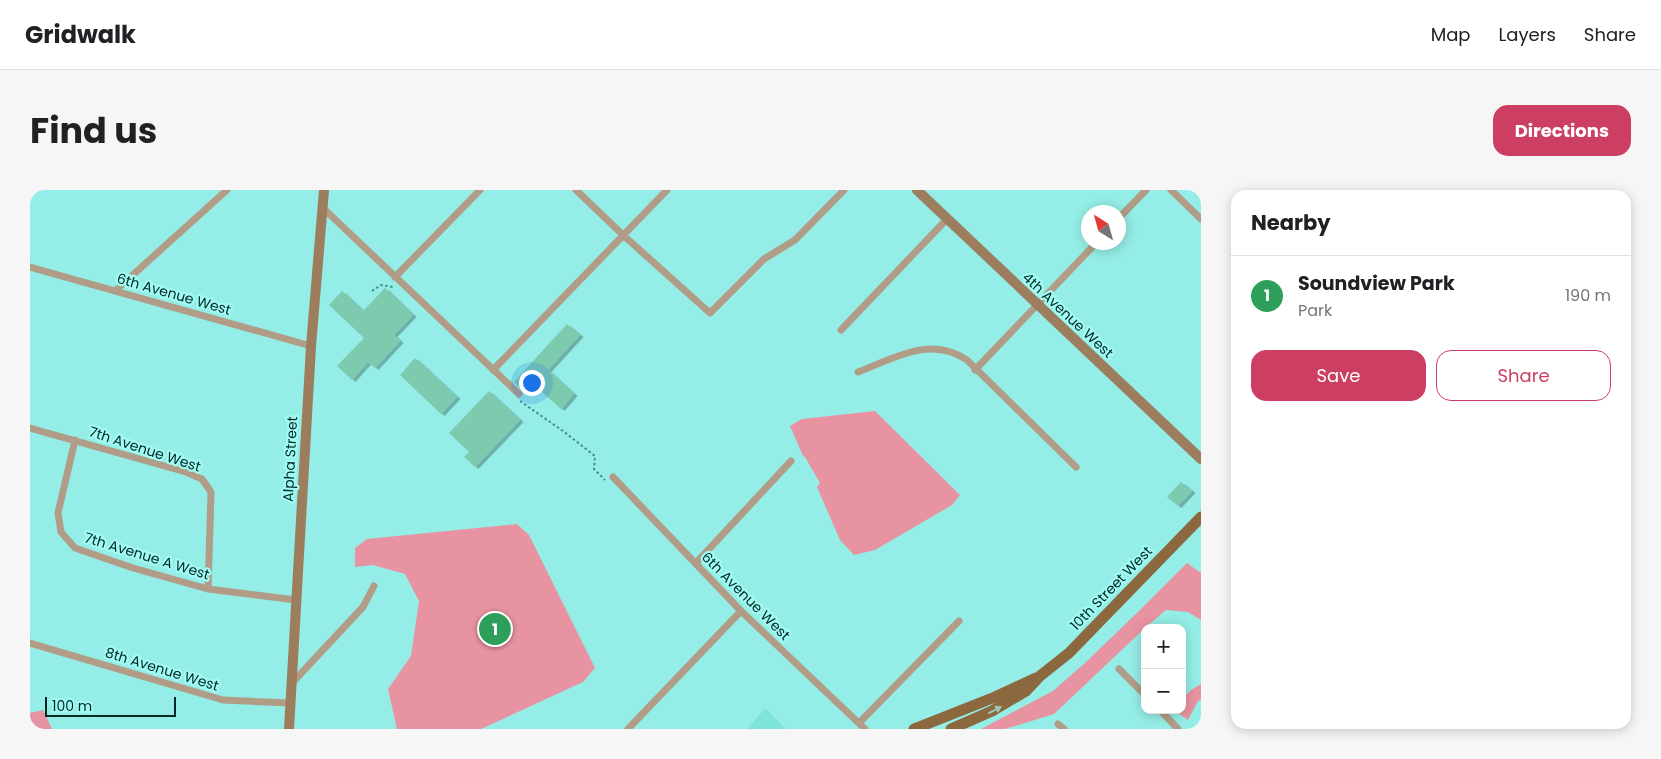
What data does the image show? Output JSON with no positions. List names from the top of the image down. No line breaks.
{"streets":{"main road":["10th Street West"],"street":["6th Avenue West","4th Avenue West","7th Avenue West","Alpha Street","7th Avenue A West","8th Avenue West"]},"crossings":[["6th Avenue West","Alpha Street"],["7th Avenue West","7th Avenue A West"],["Alpha Street","7th Avenue A West"],["Alpha Street","8th Avenue West"]],"scale_bar":"100 m","north":"top left","page":{"header":"Gridwalk","nav":["Map","Layers","Share"],"title":"Find us","buttons":["Directions",["Save","Share"]],"heading":"Nearby","list":[{"mark":"1","name":"Soundview Park","note":"Park","value":"190 m"}],"pins":"1","map_buttons":["+","−"],"scale":"100 m"}}
